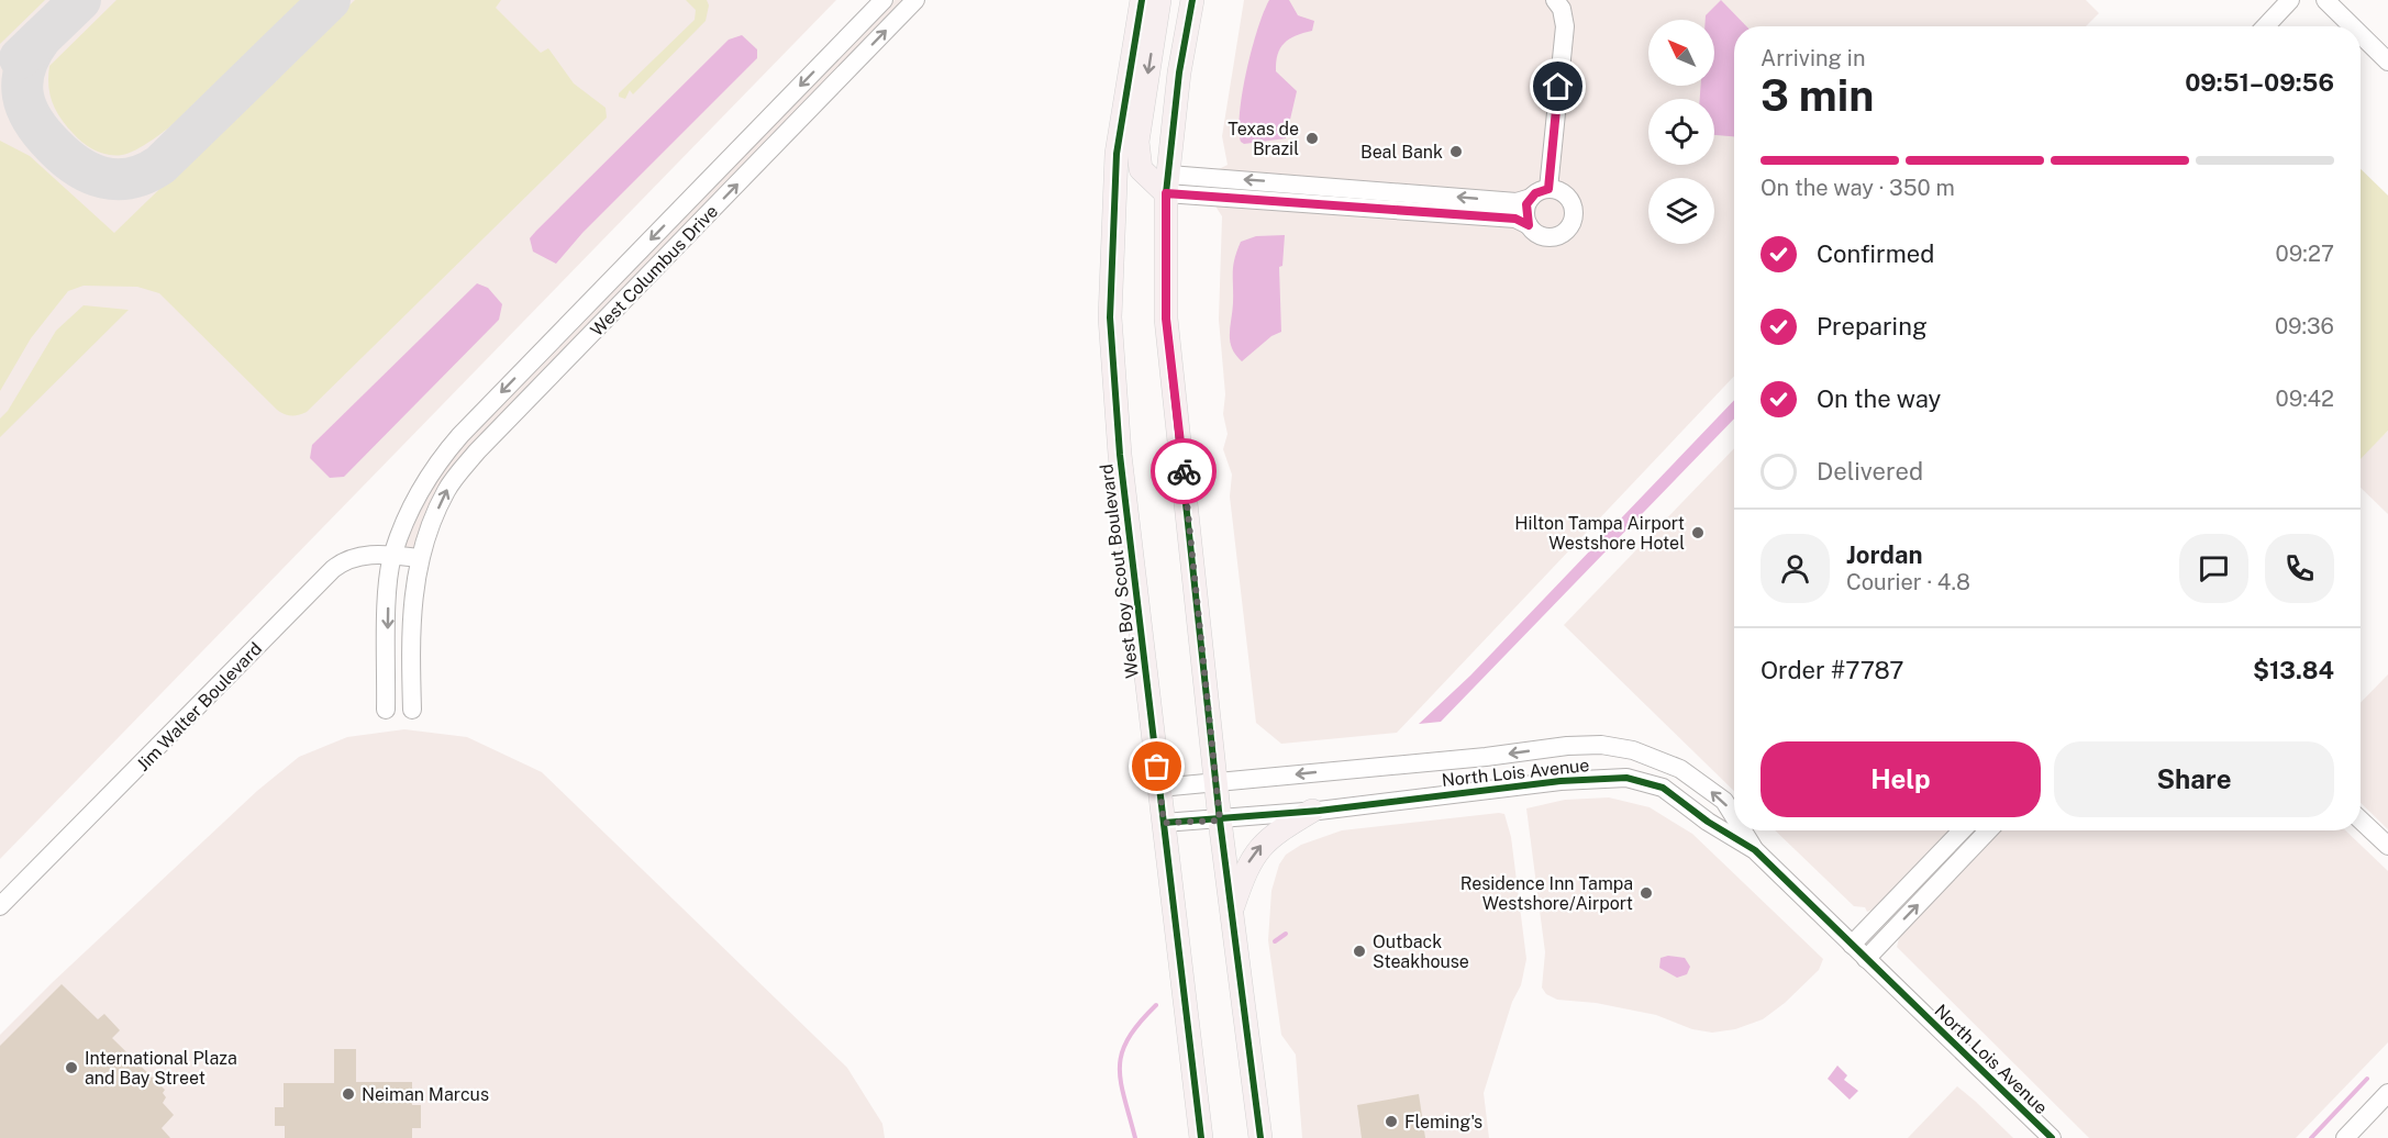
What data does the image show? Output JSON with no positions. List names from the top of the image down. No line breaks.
{"streets":{"main road":["West Boy Scout Boulevard"],"street":["West Columbus Drive","Jim Walter Boulevard","North Lois Avenue"]},"crossings":[["West Columbus Drive","Jim Walter Boulevard"],["West Boy Scout Boulevard","North Lois Avenue"]],"places":["Texas de Brazil","Beal Bank","Hilton Tampa Airport Westshore Hotel","Residence Inn Tampa Westshore/Airport","Outback Steakhouse","International Plaza and Bay Street","Neiman Marcus","Fleming's"],"north":"top left","page":{"heading":["3 min","Arriving in","09:51–09:56"],"panel":["Jordan","Courier · 4.8","Order #7787","$13.84"],"bar":"On the way · 350 m","list":[["Confirmed","09:27"],["Preparing","09:36"],["On the way","09:42"],"Delivered"],"buttons":["Help","Share"]}}
